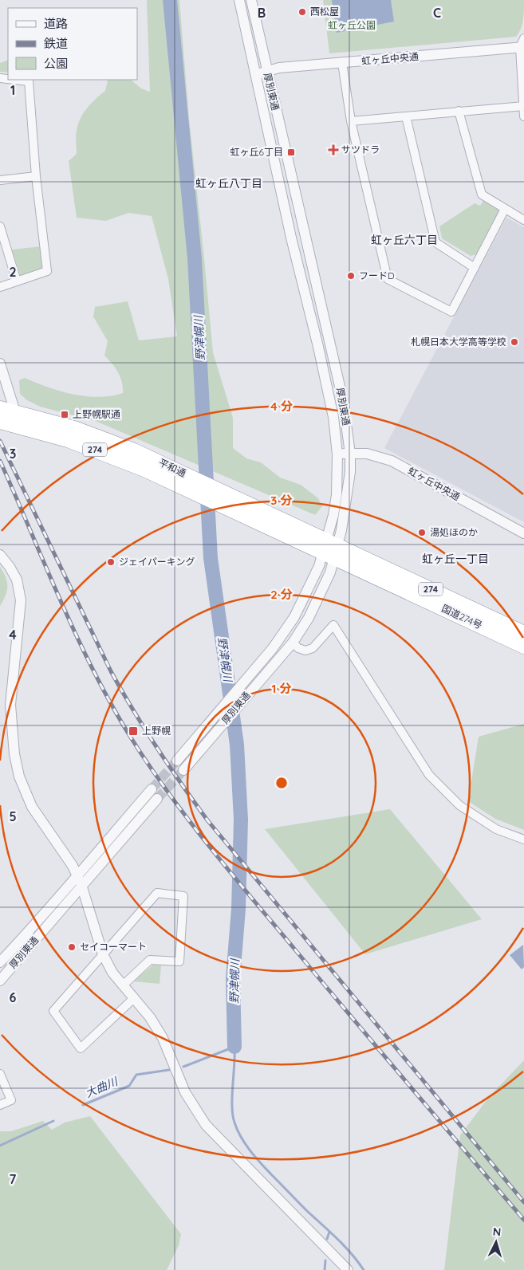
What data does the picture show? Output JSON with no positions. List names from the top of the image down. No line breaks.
{"streets":{"highway":["274","平和通","国道274号"],"street":["虹ヶ丘中央通","厚別東通"]},"crossings":[["虹ヶ丘中央通","厚別東通"],["厚別東通","平和通"],["厚別東通","国道274号"],["平和通","国道274号"]],"districts":["虹ヶ丘八丁目","虹ヶ丘六丁目","虹ヶ丘一丁目"],"water":["野津幌川","大曲川"],"parks":["虹ヶ丘公園"],"places":{"other":["西松屋","フードD","札幌日本大学高等学校","湯処ほのか","ジェイパーキング","セイコーマート"],"health":["サツドラ"],"transit":["虹ヶ丘6丁目","上野幌駅通","上野幌"]},"legend":["道路","鉄道","公園"],"north":"top","grid":{"columns":["B","C"],"rows":["1","2","3","4","5","6","7"]},"rings":["4 分","3 分","2 分","1 分"]}
